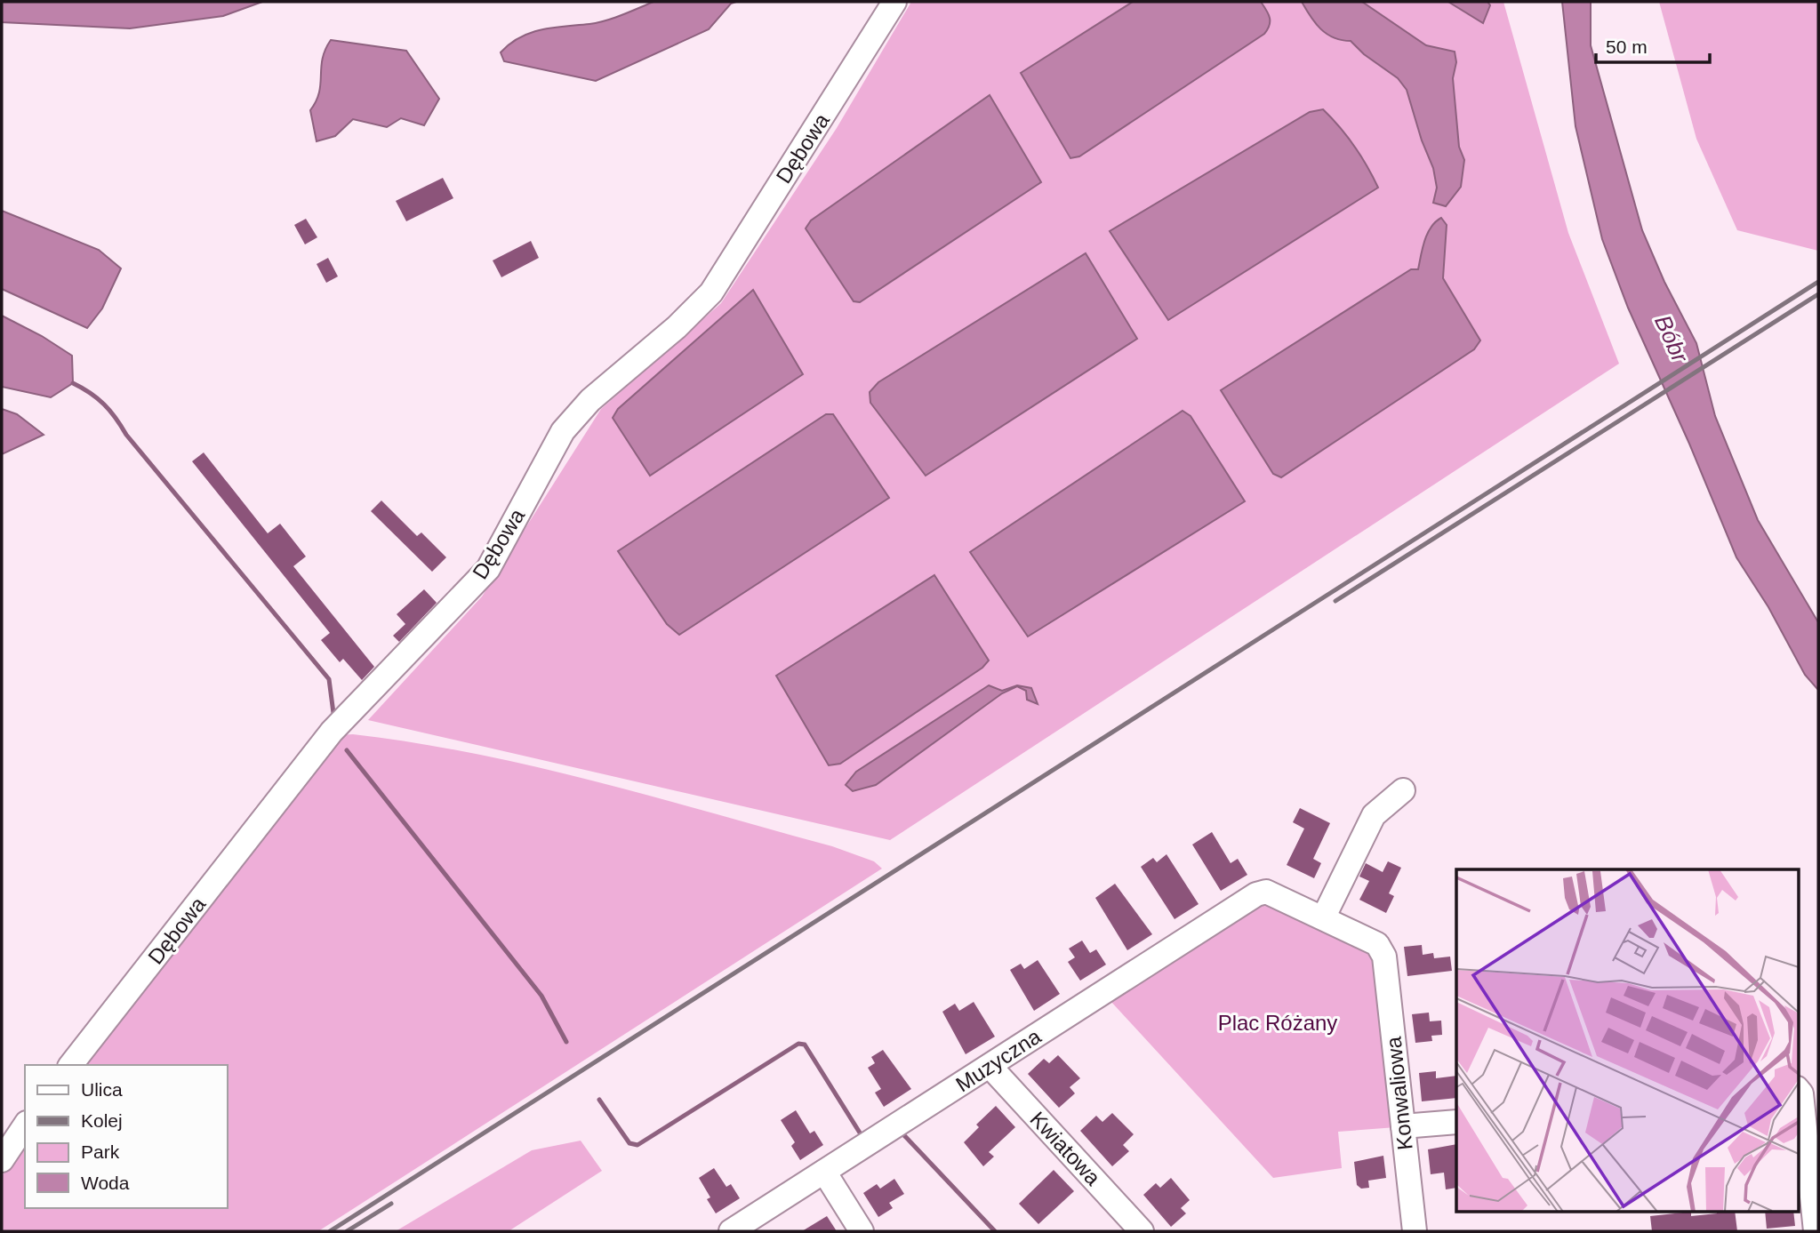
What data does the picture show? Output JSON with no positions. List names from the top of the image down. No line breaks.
{"streets":{"street":["Dębowa","Muzyczna","Konwaliowa","Kwiatowa"]},"crossings":[["Muzyczna","Konwaliowa"],["Muzyczna","Kwiatowa"]],"water":["Bóbr"],"parks":["Plac Różany"],"legend":["Ulica","Kolej","Park","Woda"],"scale_bar":"50 m"}
